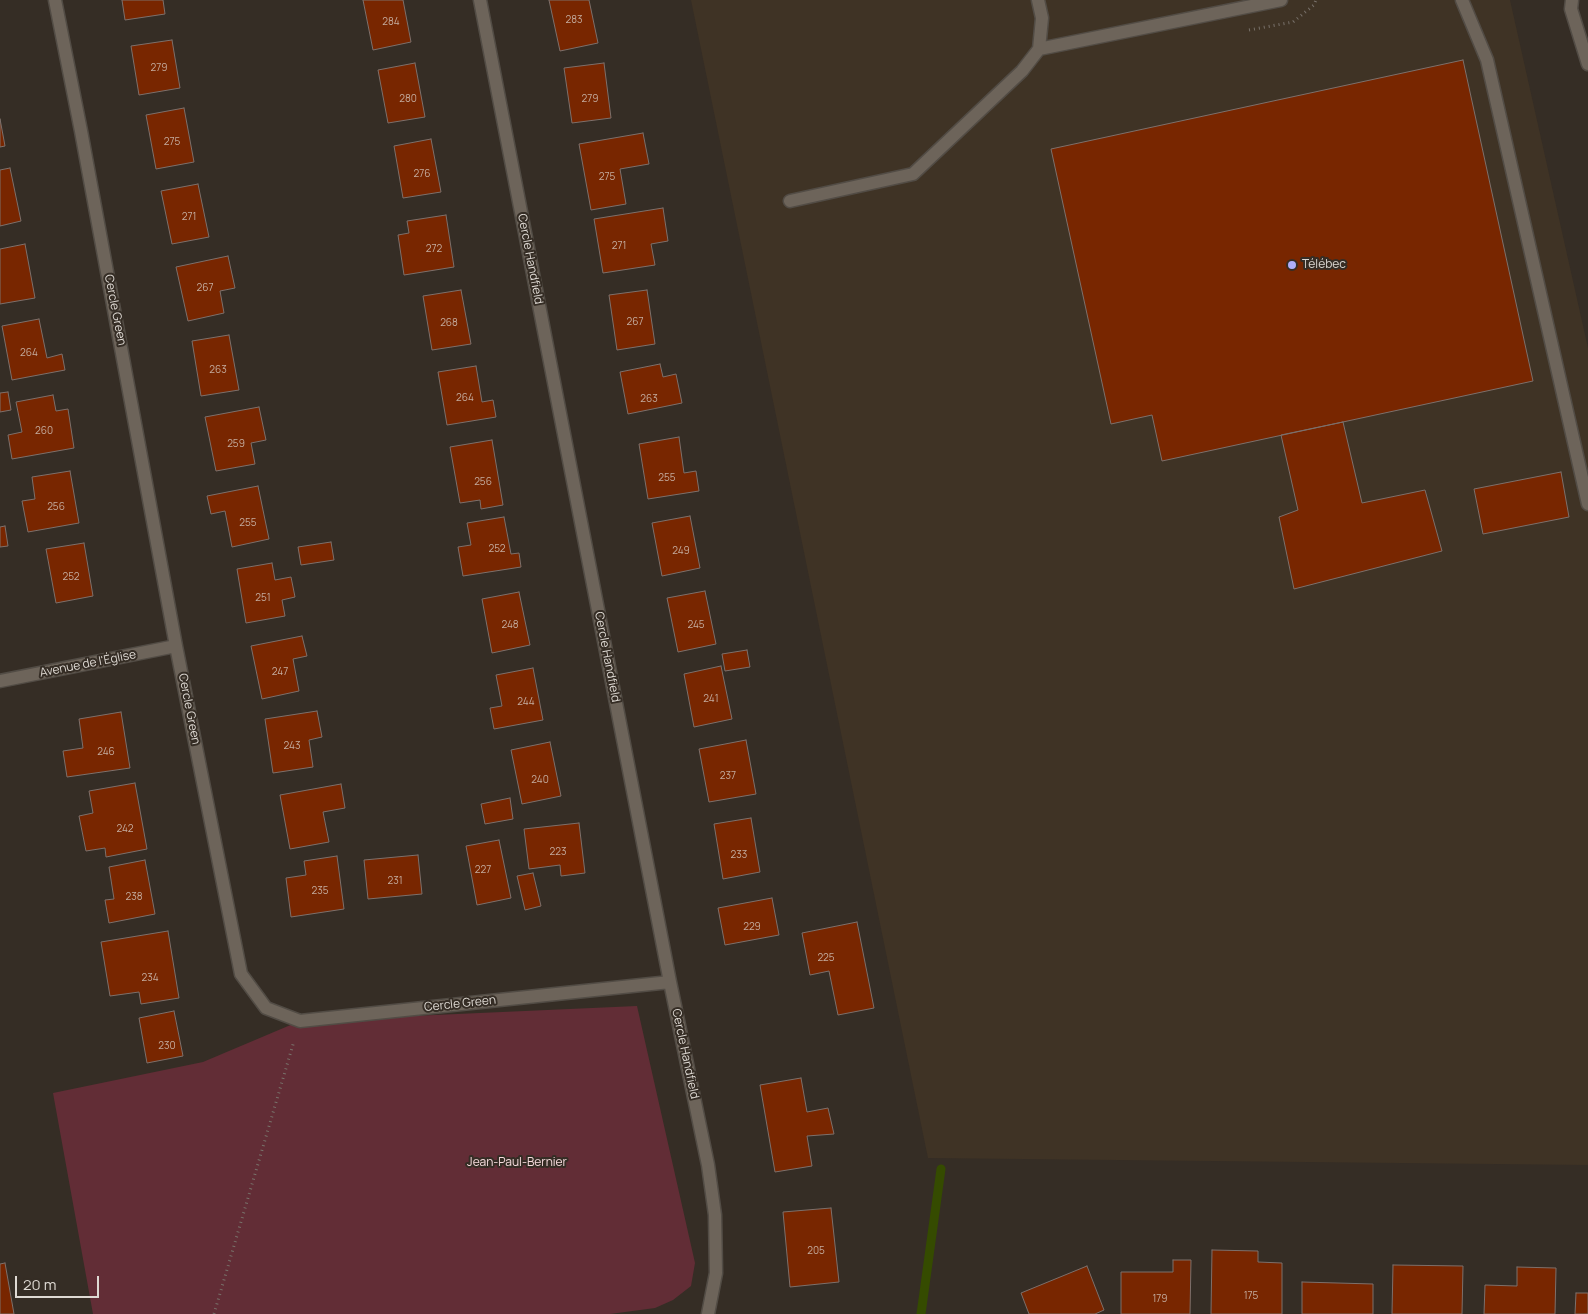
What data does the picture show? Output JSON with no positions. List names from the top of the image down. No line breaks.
{"streets":{"street":["Cercle Handfield","Cercle Green","Avenue de l'Église"]},"crossings":[["Cercle Handfield","Cercle Green"],["Cercle Green","Avenue de l'Église"]],"parks":["Jean-Paul-Bernier"],"places":["Télébec"],"house_numbers":["283","284","279","280","279","275","276","275","271","271","272","267","267","268","264","263","264","263","260","259","255","256","256","255","252","249","252","251","248","245","247","241","244","243","246","237","240","242","223","233","227","231","235","238","229","225","234","230","205","175","179"],"scale_bar":"20 m"}
